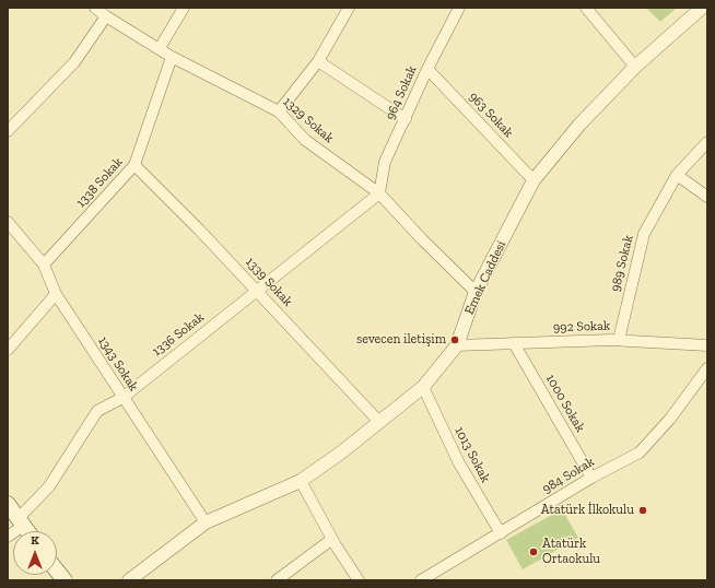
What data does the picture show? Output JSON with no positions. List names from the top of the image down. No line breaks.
{"streets":{"street":["964 Sokak","963 Sokak","1329 Sokak","1338 Sokak","989 Sokak","Emek Caddesi","1339 Sokak","992 Sokak","1336 Sokak","1343 Sokak","1000 Sokak","1013 Sokak","984 Sokak"]},"crossings":[["964 Sokak","963 Sokak"],["964 Sokak","1329 Sokak"],["964 Sokak","1336 Sokak"],["963 Sokak","Emek Caddesi"],["1329 Sokak","1338 Sokak"],["1329 Sokak","Emek Caddesi"],["1329 Sokak","1336 Sokak"],["1338 Sokak","1339 Sokak"],["1338 Sokak","1343 Sokak"],["989 Sokak","992 Sokak"],["Emek Caddesi","1339 Sokak"],["Emek Caddesi","992 Sokak"],["Emek Caddesi","1343 Sokak"],["Emek Caddesi","1013 Sokak"],["1339 Sokak","1336 Sokak"],["992 Sokak","1000 Sokak"],["1336 Sokak","1343 Sokak"],["1000 Sokak","984 Sokak"],["1013 Sokak","984 Sokak"]],"places":["sevecen iletişim","Atatürk İlkokulu","Atatürk Ortaokulu"],"north":"top"}
